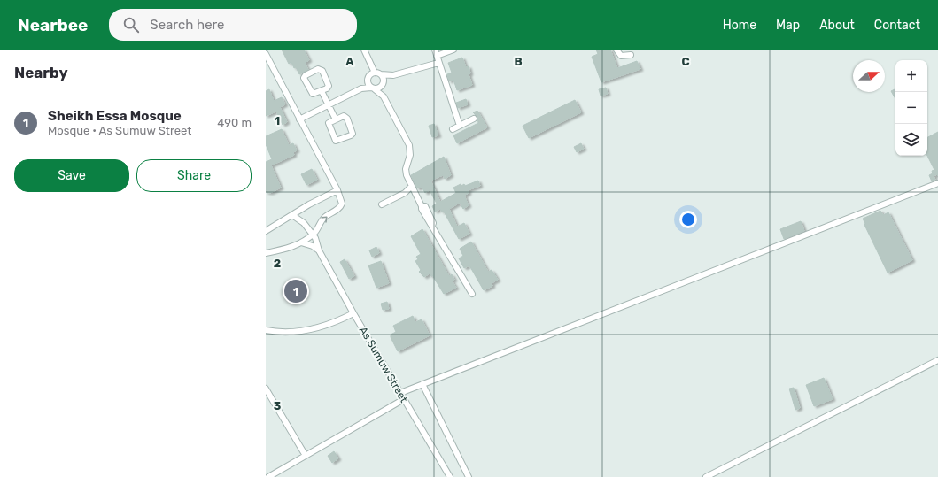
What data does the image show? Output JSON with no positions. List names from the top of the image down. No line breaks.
{"streets":{"street":["As Sumuw Street"]},"north":"right","page":{"header":"Nearbee","search":"Search here","nav":["Home","Map","About","Contact"],"heading":"Nearby","map_buttons":["+","−"],"list":[{"mark":"1","name":"Sheikh Essa Mosque","note":"Mosque · As Sumuw Street","value":"490 m"}],"buttons":["Save","Share"],"pins":"1"},"grid":{"columns":["A","B","C"],"rows":["1","2","3"]}}
